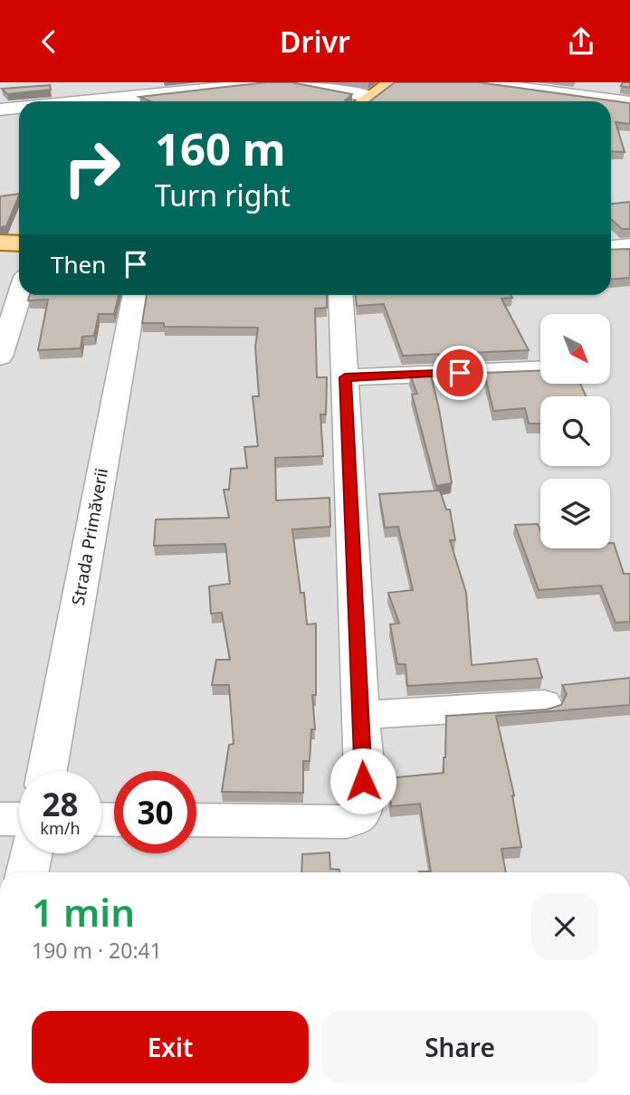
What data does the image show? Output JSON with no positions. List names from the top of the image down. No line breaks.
{"streets":{"street":["Strada Primăverii"]},"north":"bottom right","page":{"header":"Drivr","turn":["160 m","Turn right"],"then":"Then","speed":"28 km/h","limit":"30","heading":["1 min","190 m · 20:41"],"buttons":["Exit","Share"]}}
